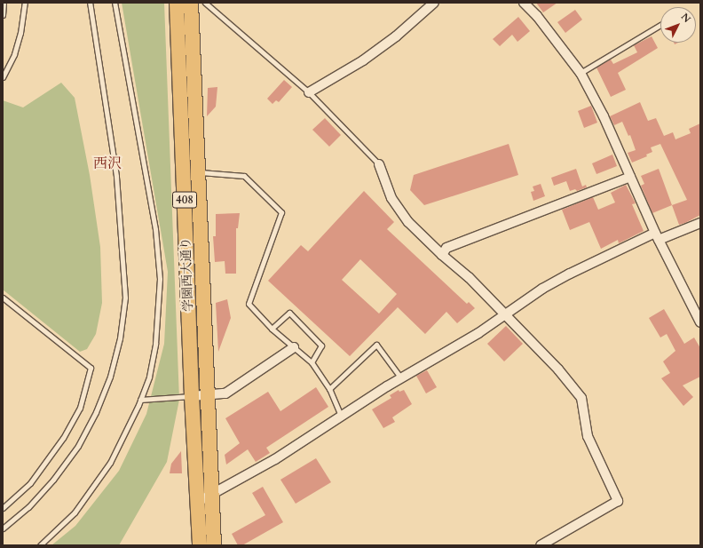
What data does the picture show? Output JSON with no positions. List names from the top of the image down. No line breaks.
{"streets":{"highway":["408","学園西大通り"]},"districts":["西沢"],"north":"top right"}
